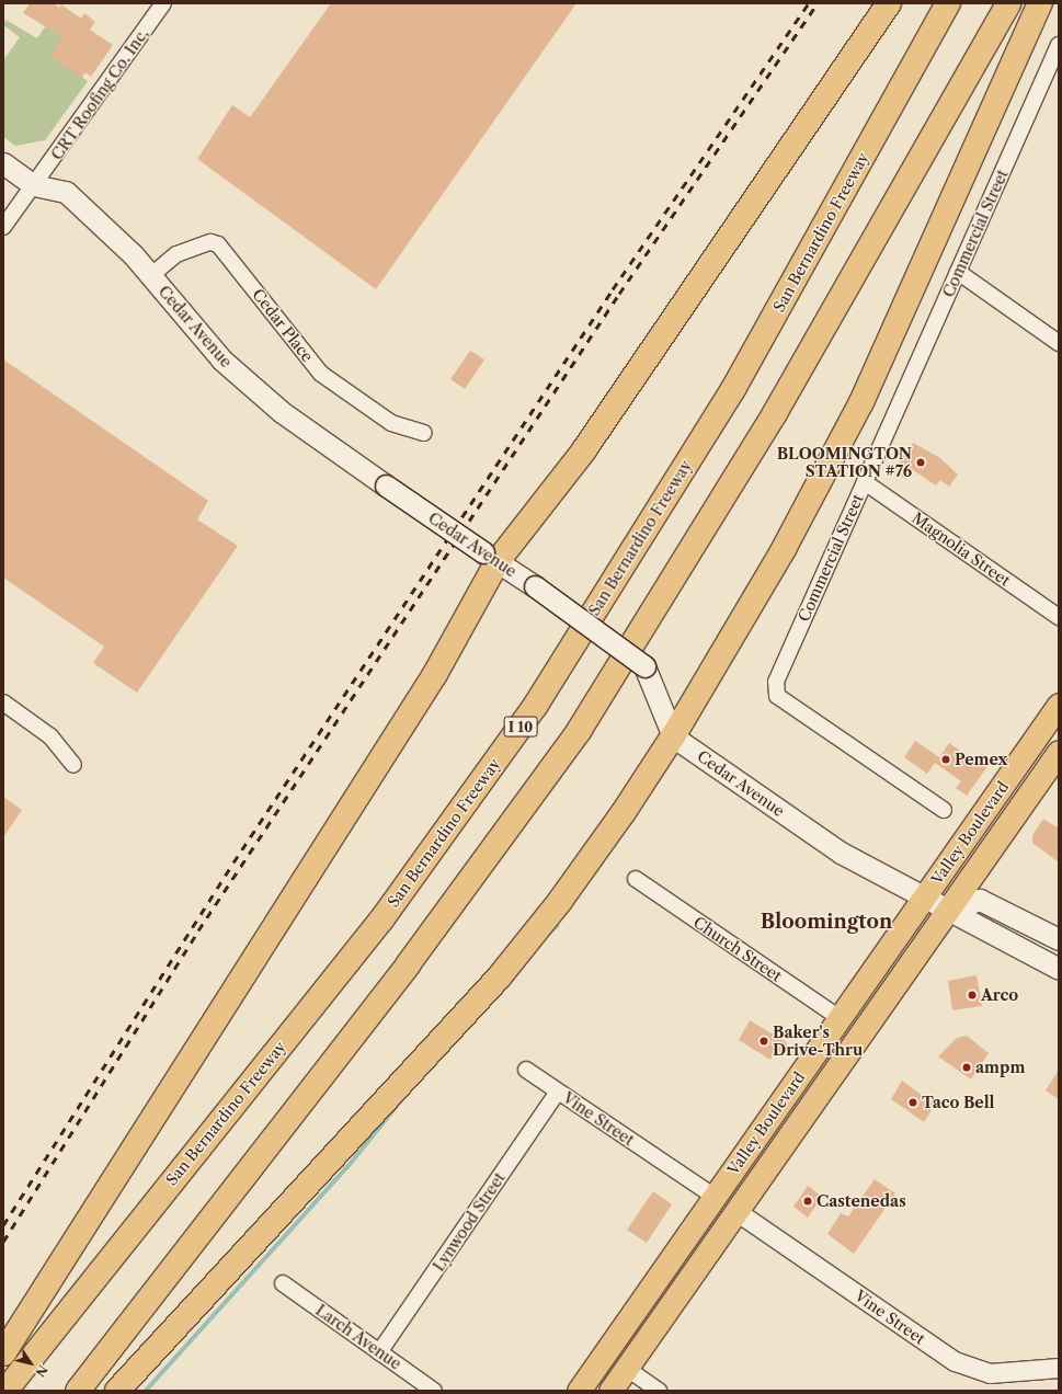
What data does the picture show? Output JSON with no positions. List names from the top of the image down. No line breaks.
{"streets":{"highway":["San Bernardino Freeway","I 10"],"main road":["Cedar Avenue","Valley Boulevard"],"street":["CRT Roofing Co. Inc,","Commercial Street","Cedar Place","Magnolia Street","Church Street","Vine Street","Lynwood Street","Larch Avenue"]},"crossings":[["CRT Roofing Co. Inc,","Cedar Avenue"],["Commercial Street","Magnolia Street"],["Cedar Place","Cedar Avenue"],["Cedar Avenue","Valley Boulevard"],["Valley Boulevard","Church Street"],["Valley Boulevard","Vine Street"],["Vine Street","Lynwood Street"],["Lynwood Street","Larch Avenue"]],"districts":["Bloomington"],"places":["BLOOMINGTON STATION #76","Pemex","Arco","Baker's Drive-Thru","ampm","Taco Bell","Castenedas"],"north":"bottom right"}
